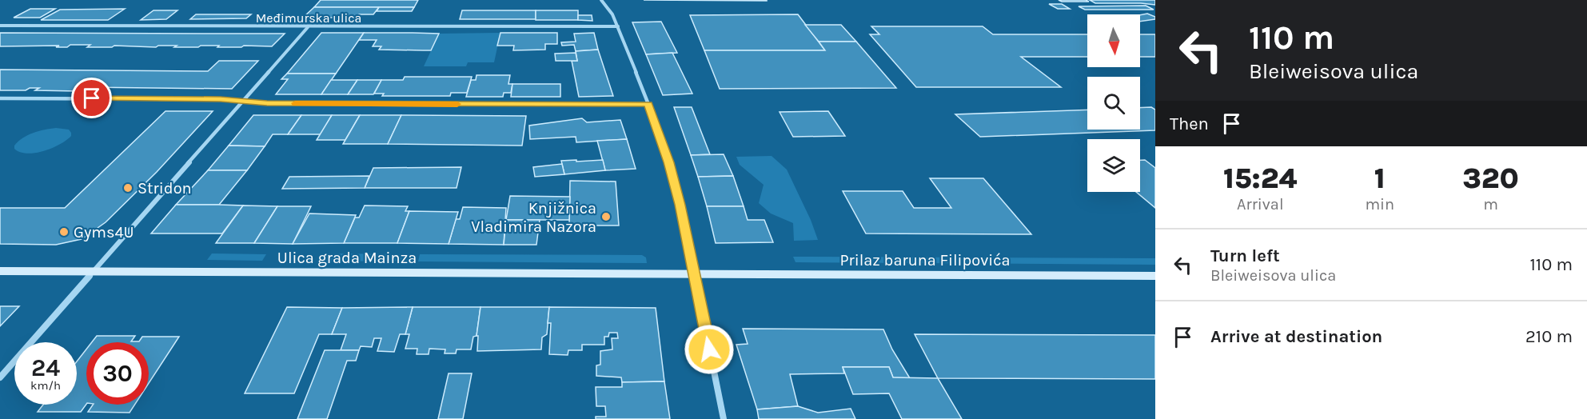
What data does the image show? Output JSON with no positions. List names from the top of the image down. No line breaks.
{"streets":{"main road":["Ulica grada Mainza","Prilaz baruna Filipovića"],"street":["Međimurska ulica"]},"crossings":[["Ulica grada Mainza","Prilaz baruna Filipovića"]],"places":["Stridon","Knjižnica Vladimira Nazora","Gyms4U"],"north":"bottom","page":{"turn":["110 m","Bleiweisova ulica"],"then":"Then","eta":["15:24","Arrival","1","min","320","m"],"list":[{"name":"Turn left","note":"Bleiweisova ulica","value":"110 m"},{"name":"Arrive at destination","value":"210 m"}],"speed":"24 km/h","limit":"30"}}
